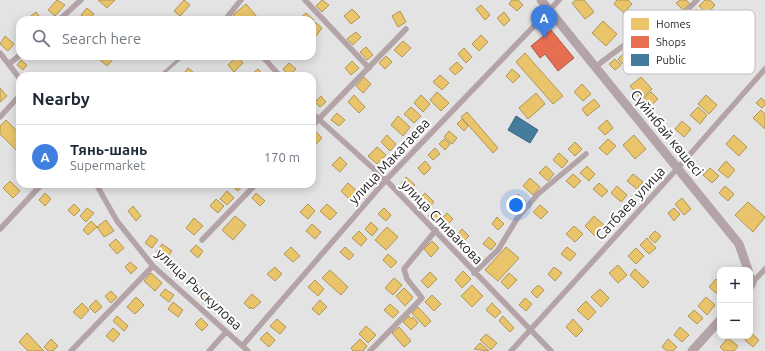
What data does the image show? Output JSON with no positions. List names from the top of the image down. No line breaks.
{"streets":{"main road":["Сүйінбай көшесі"],"street":["улица Макатаева","Сатбаев улица","улица Спивакова","улица Рыскулова"]},"crossings":[["Сүйінбай көшесі","улица Макатаева"],["Сүйінбай көшесі","Сатбаев улица"],["улица Макатаева","улица Спивакова"],["улица Макатаева","улица Рыскулова"],["Сатбаев улица","улица Спивакова"]],"legend":["Homes","Shops","Public"],"page":{"pins":"A","search":"Search here","heading":"Nearby","list":[{"mark":"A","name":"Тянь-шань","note":"Supermarket","value":"170 m"}],"map_buttons":["+","−"]}}
